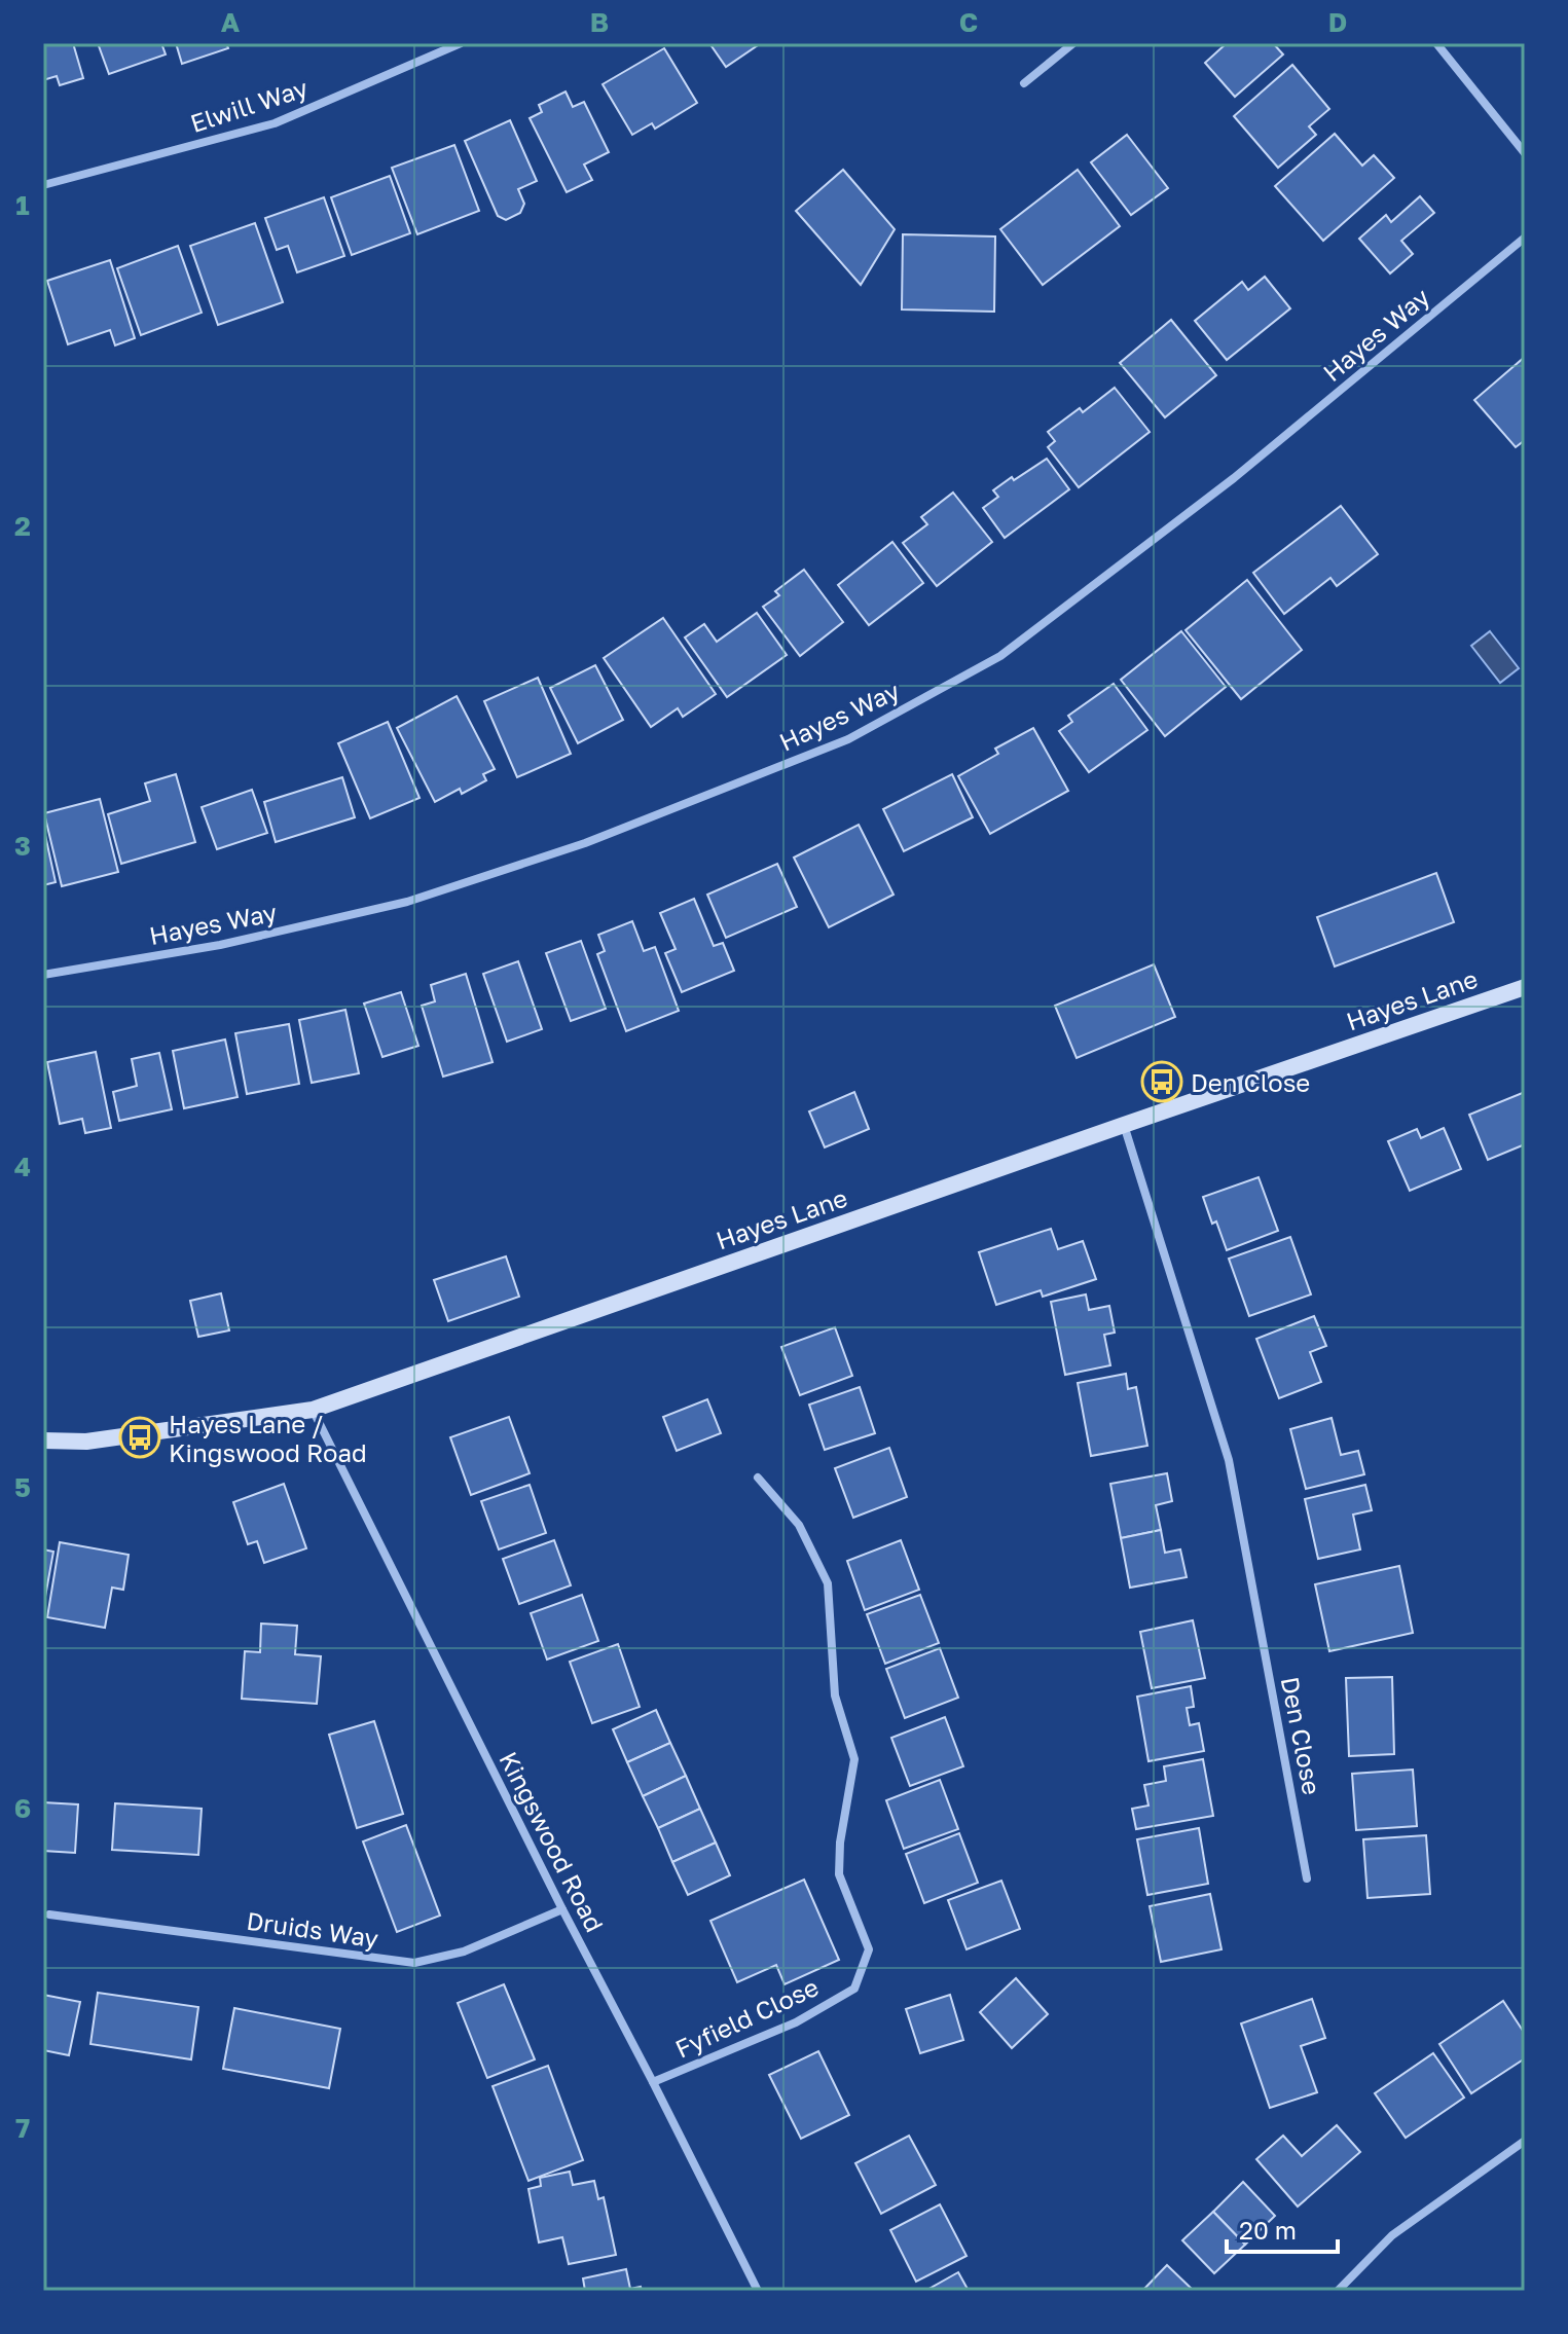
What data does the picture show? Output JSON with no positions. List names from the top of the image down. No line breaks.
{"streets":{"main road":["Hayes Lane"],"street":["Elwill Way","Hayes Way","Den Close","Kingswood Road","Druids Way","Fyfield Close"]},"crossings":[["Hayes Lane","Den Close"],["Hayes Lane","Kingswood Road"],["Kingswood Road","Druids Way"],["Kingswood Road","Fyfield Close"]],"places":{"bus stop":["Den Close","Hayes Lane / Kingswood Road"]},"scale_bar":"20 m","grid":{"columns":["A","B","C","D"],"rows":["1","2","3","4","5","6","7"]}}
